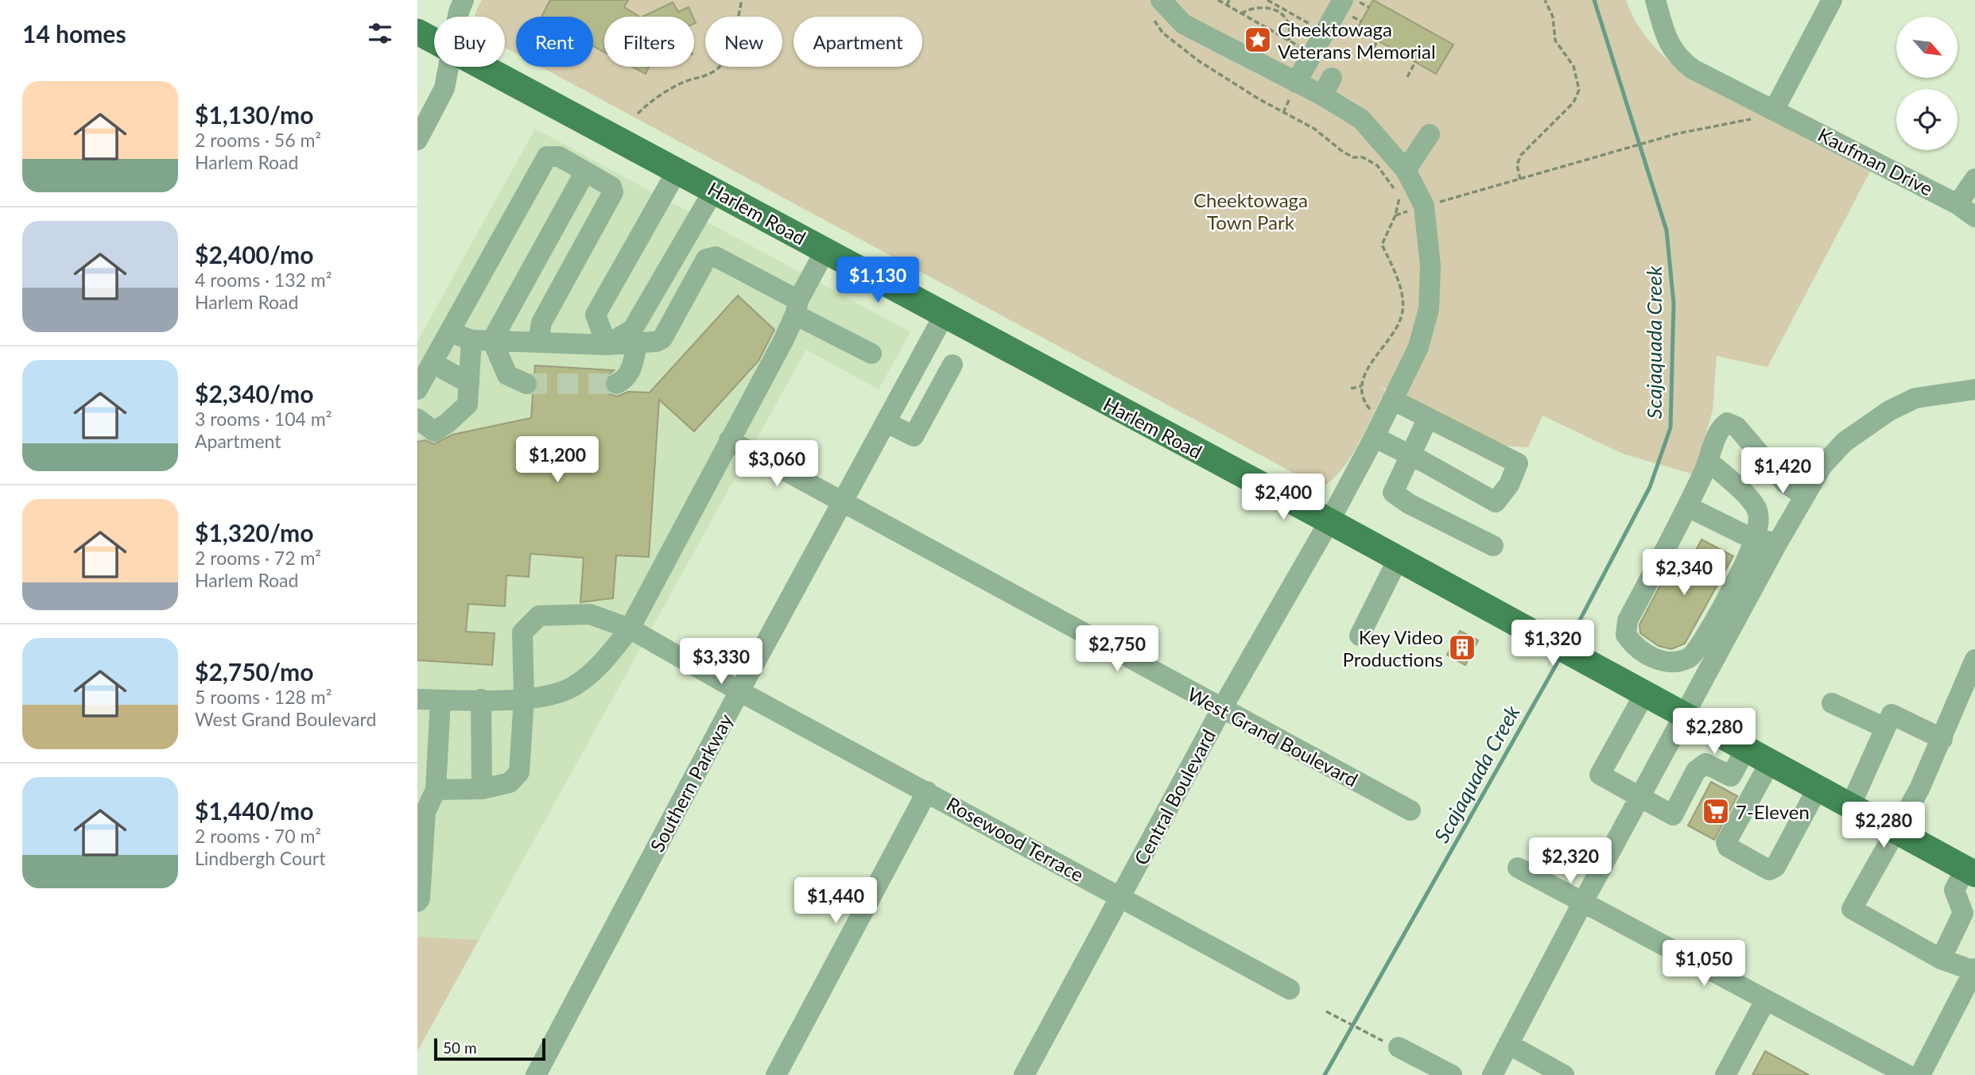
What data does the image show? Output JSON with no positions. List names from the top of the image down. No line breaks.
{"streets":{"main road":["Harlem Road"],"street":["Kaufman Drive","West Grand Boulevard","Southern Parkway","Central Boulevard","Rosewood Terrace"]},"crossings":[["Harlem Road","Southern Parkway"],["Harlem Road","Central Boulevard"],["West Grand Boulevard","Southern Parkway"],["West Grand Boulevard","Central Boulevard"],["Southern Parkway","Rosewood Terrace"],["Central Boulevard","Rosewood Terrace"]],"water":["Scajaquada Creek"],"parks":["Cheektowaga Town Park"],"places":{"place":["Cheektowaga Veterans Memorial"],"building":["Key Video Productions"],"supermarket":["7-Eleven"]},"scale_bar":"50 m","north":"bottom right","page":{"heading":"14 homes","chip":["Buy","Rent","Filters","New","Apartment"],"list":[{"name":"$1,130/mo","note":"2 rooms · 56 m² · Harlem Road"},{"name":"$2,400/mo","note":"4 rooms · 132 m² · Harlem Road"},{"name":"$2,340/mo","note":"3 rooms · 104 m² · Apartment"},{"name":"$1,320/mo","note":"2 rooms · 72 m² · Harlem Road"},{"name":"$2,750/mo","note":"5 rooms · 128 m² · West Grand Boulevard"},{"name":"$1,440/mo","note":"2 rooms · 70 m² · Lindbergh Court"}],"price":["$1,130","$1,200","$3,060","$1,420","$2,400","$2,340","$1,320","$2,750","$3,330","$2,280","$2,280","$2,320","$1,440","$1,050"],"scale":"50 m"}}
